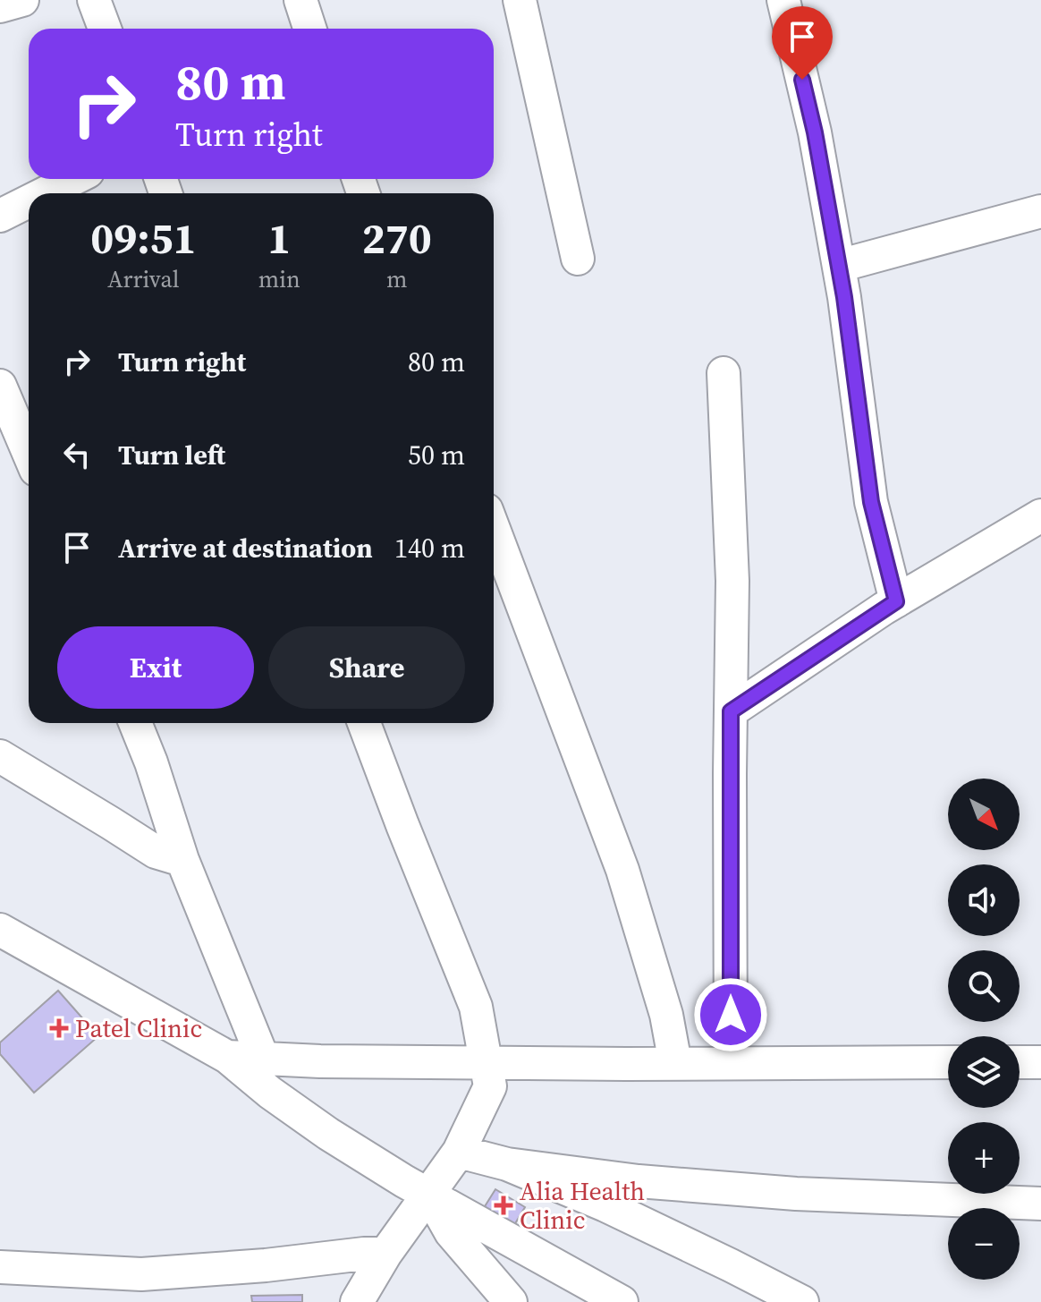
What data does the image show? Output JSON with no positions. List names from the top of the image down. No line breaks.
{"places":{"health":["Patel Clinic","Alia Health Clinic"]},"north":"bottom right","page":{"turn":["80 m","Turn right"],"eta":["09:51","Arrival","1","min","270","m"],"list":[{"name":"Turn right","value":"80 m"},{"name":"Turn left","value":"50 m"},{"name":"Arrive at destination","value":"140 m"}],"buttons":["Exit","Share"],"map_buttons":["+","−"]}}
